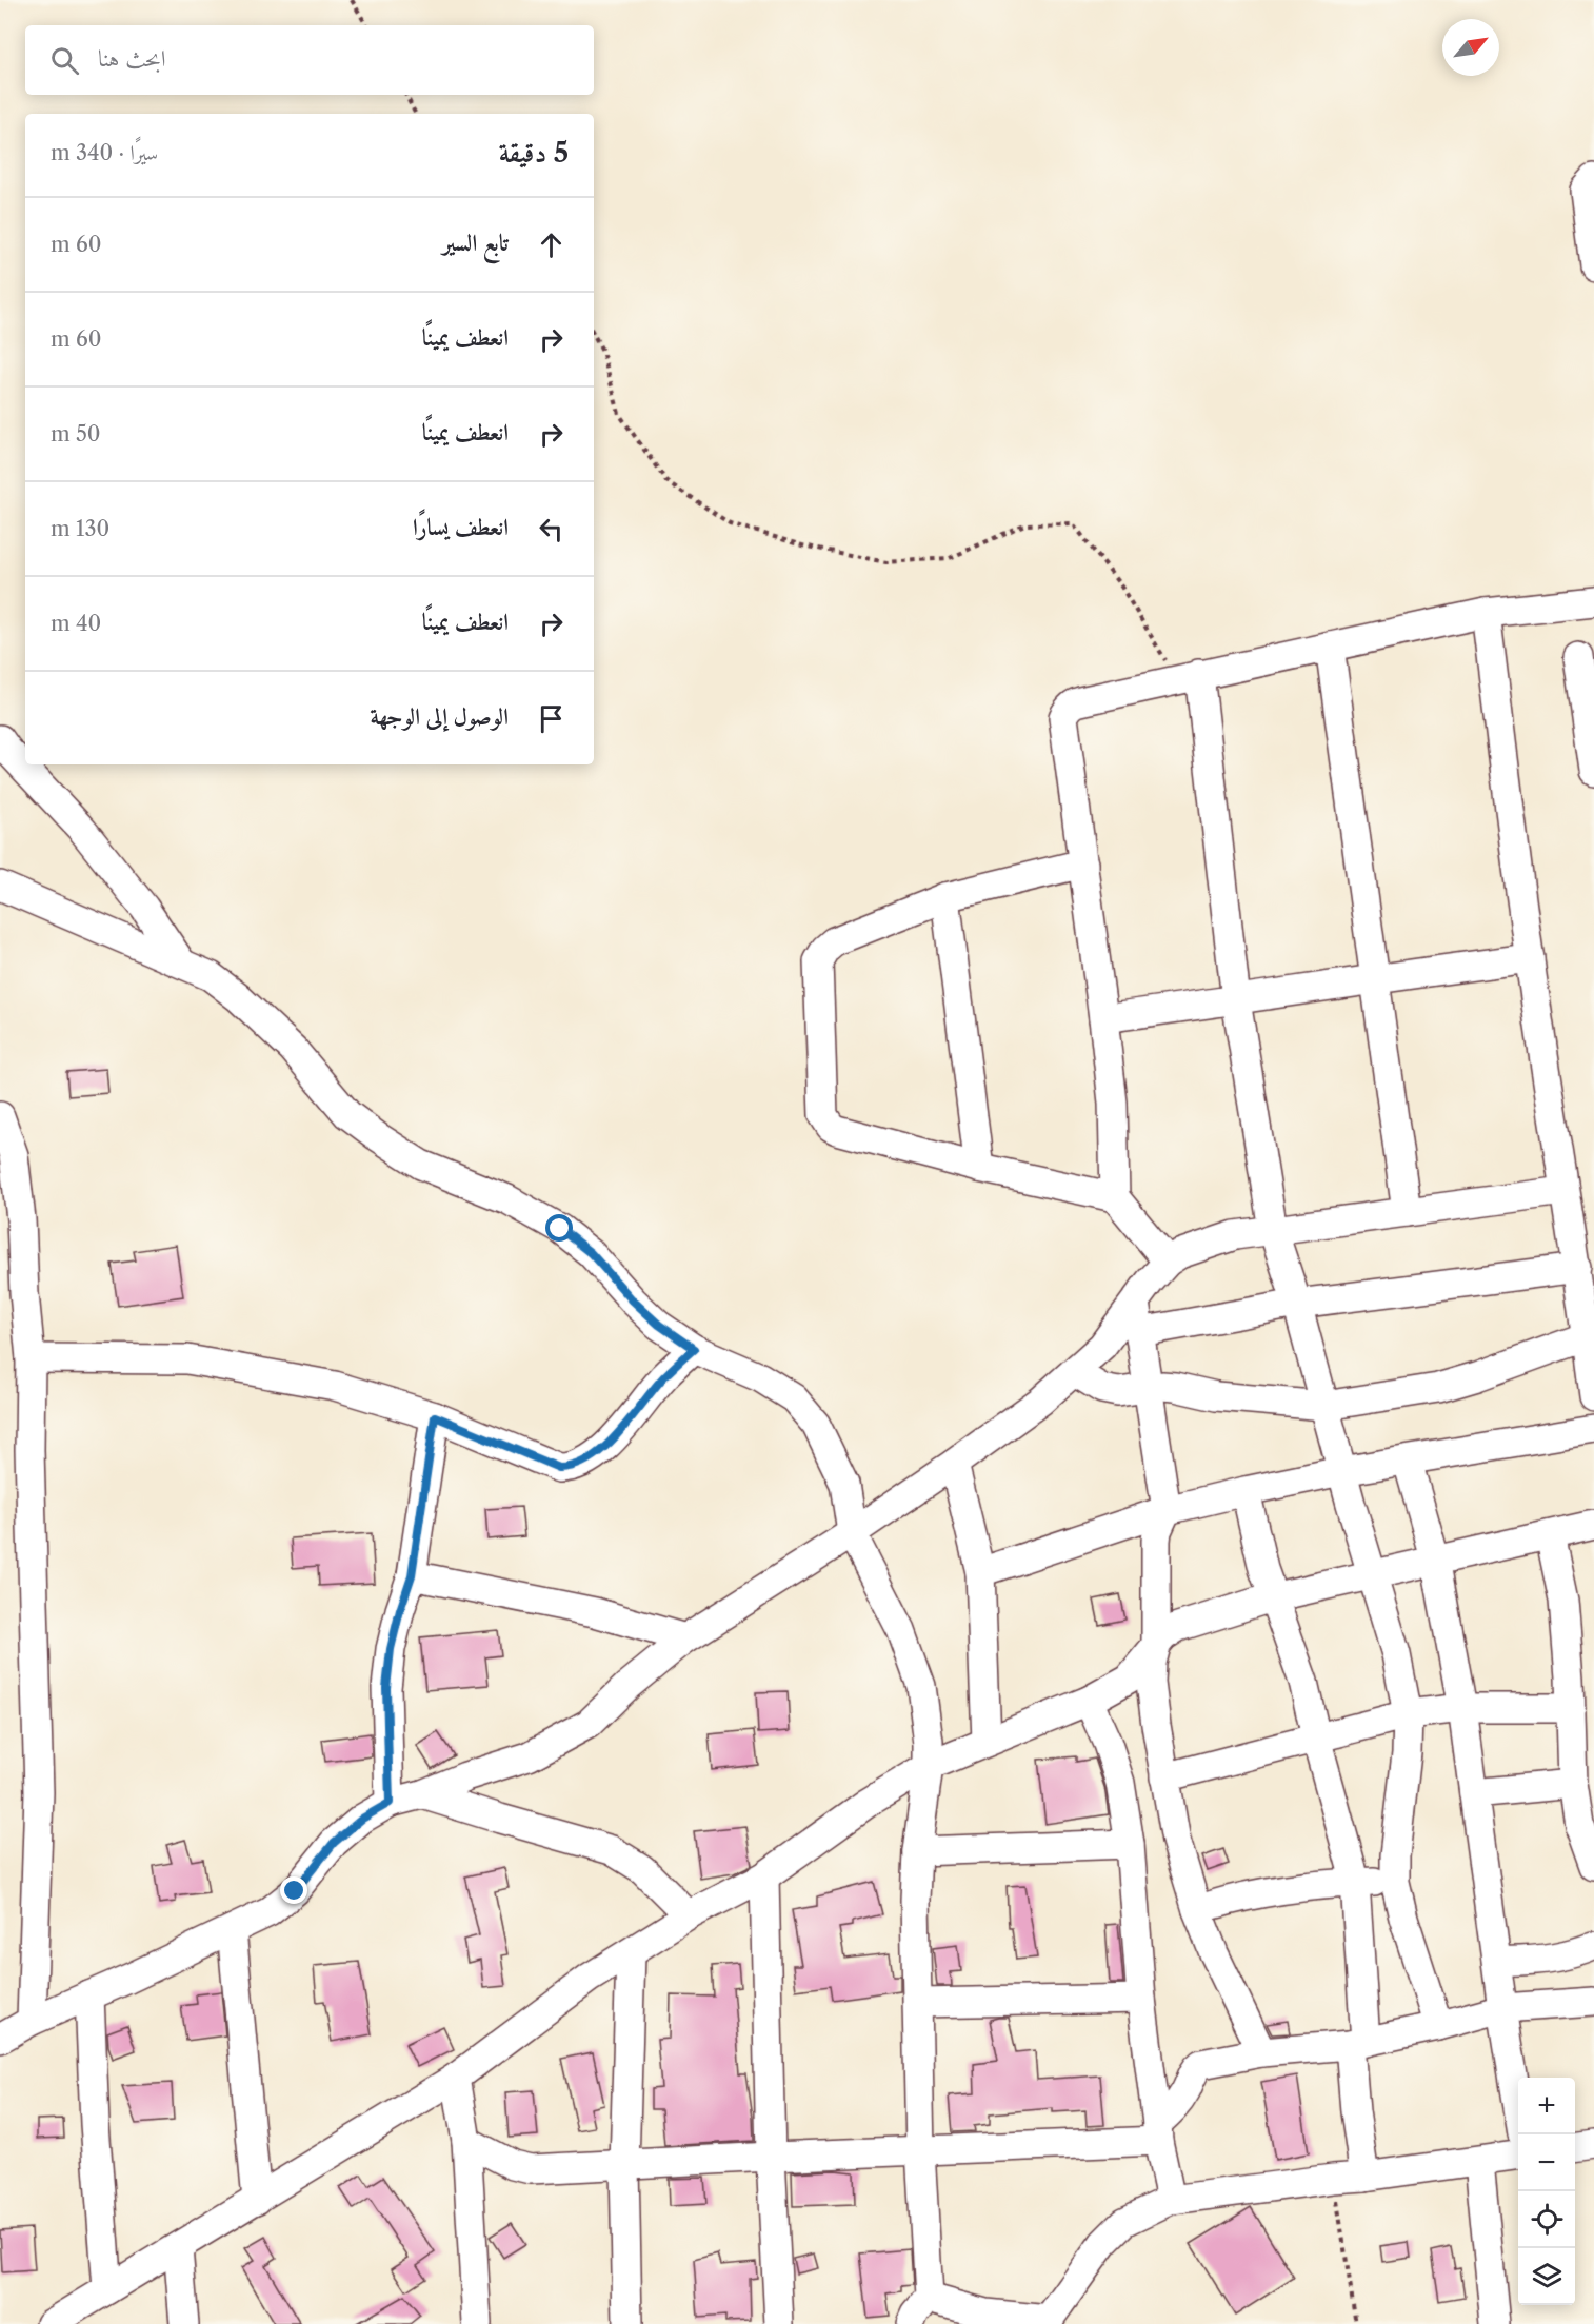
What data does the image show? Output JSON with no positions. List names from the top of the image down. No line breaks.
{"north":"top right","page":{"search":"ابحث هنا","heading":["5 دقيقة","سيرًا · 340 m"],"list":[["تابع السير","60 m"],["انعطف يمينًا","60 m"],["انعطف يمينًا","50 m"],["انعطف يسارًا","130 m"],["انعطف يمينًا","40 m"],"الوصول إلى الوجهة"],"map_buttons":["+","−"]}}
